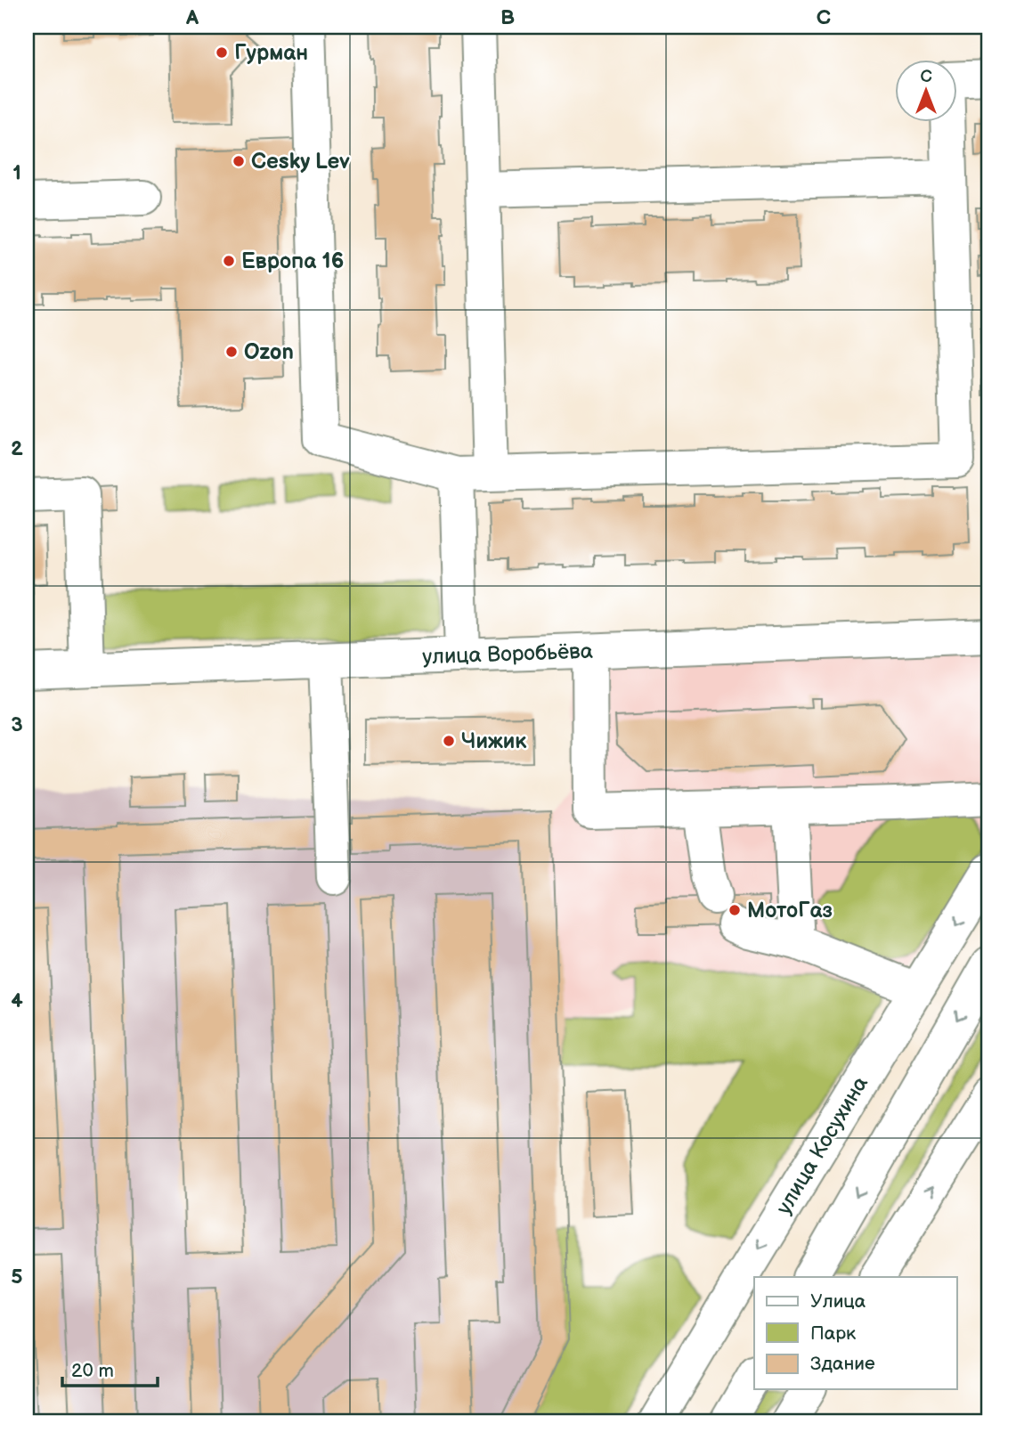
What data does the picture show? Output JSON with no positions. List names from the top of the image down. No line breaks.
{"streets":{"street":["улица Воробьёва","улица Косухина"]},"places":["Гурман","Cesky Lev","Европа 16","Ozon","Чижик","МотоГаз"],"legend":["Улица","Парк","Здание"],"scale_bar":"20 m","north":"top","grid":{"columns":["A","B","C"],"rows":["1","2","3","4","5"]}}
